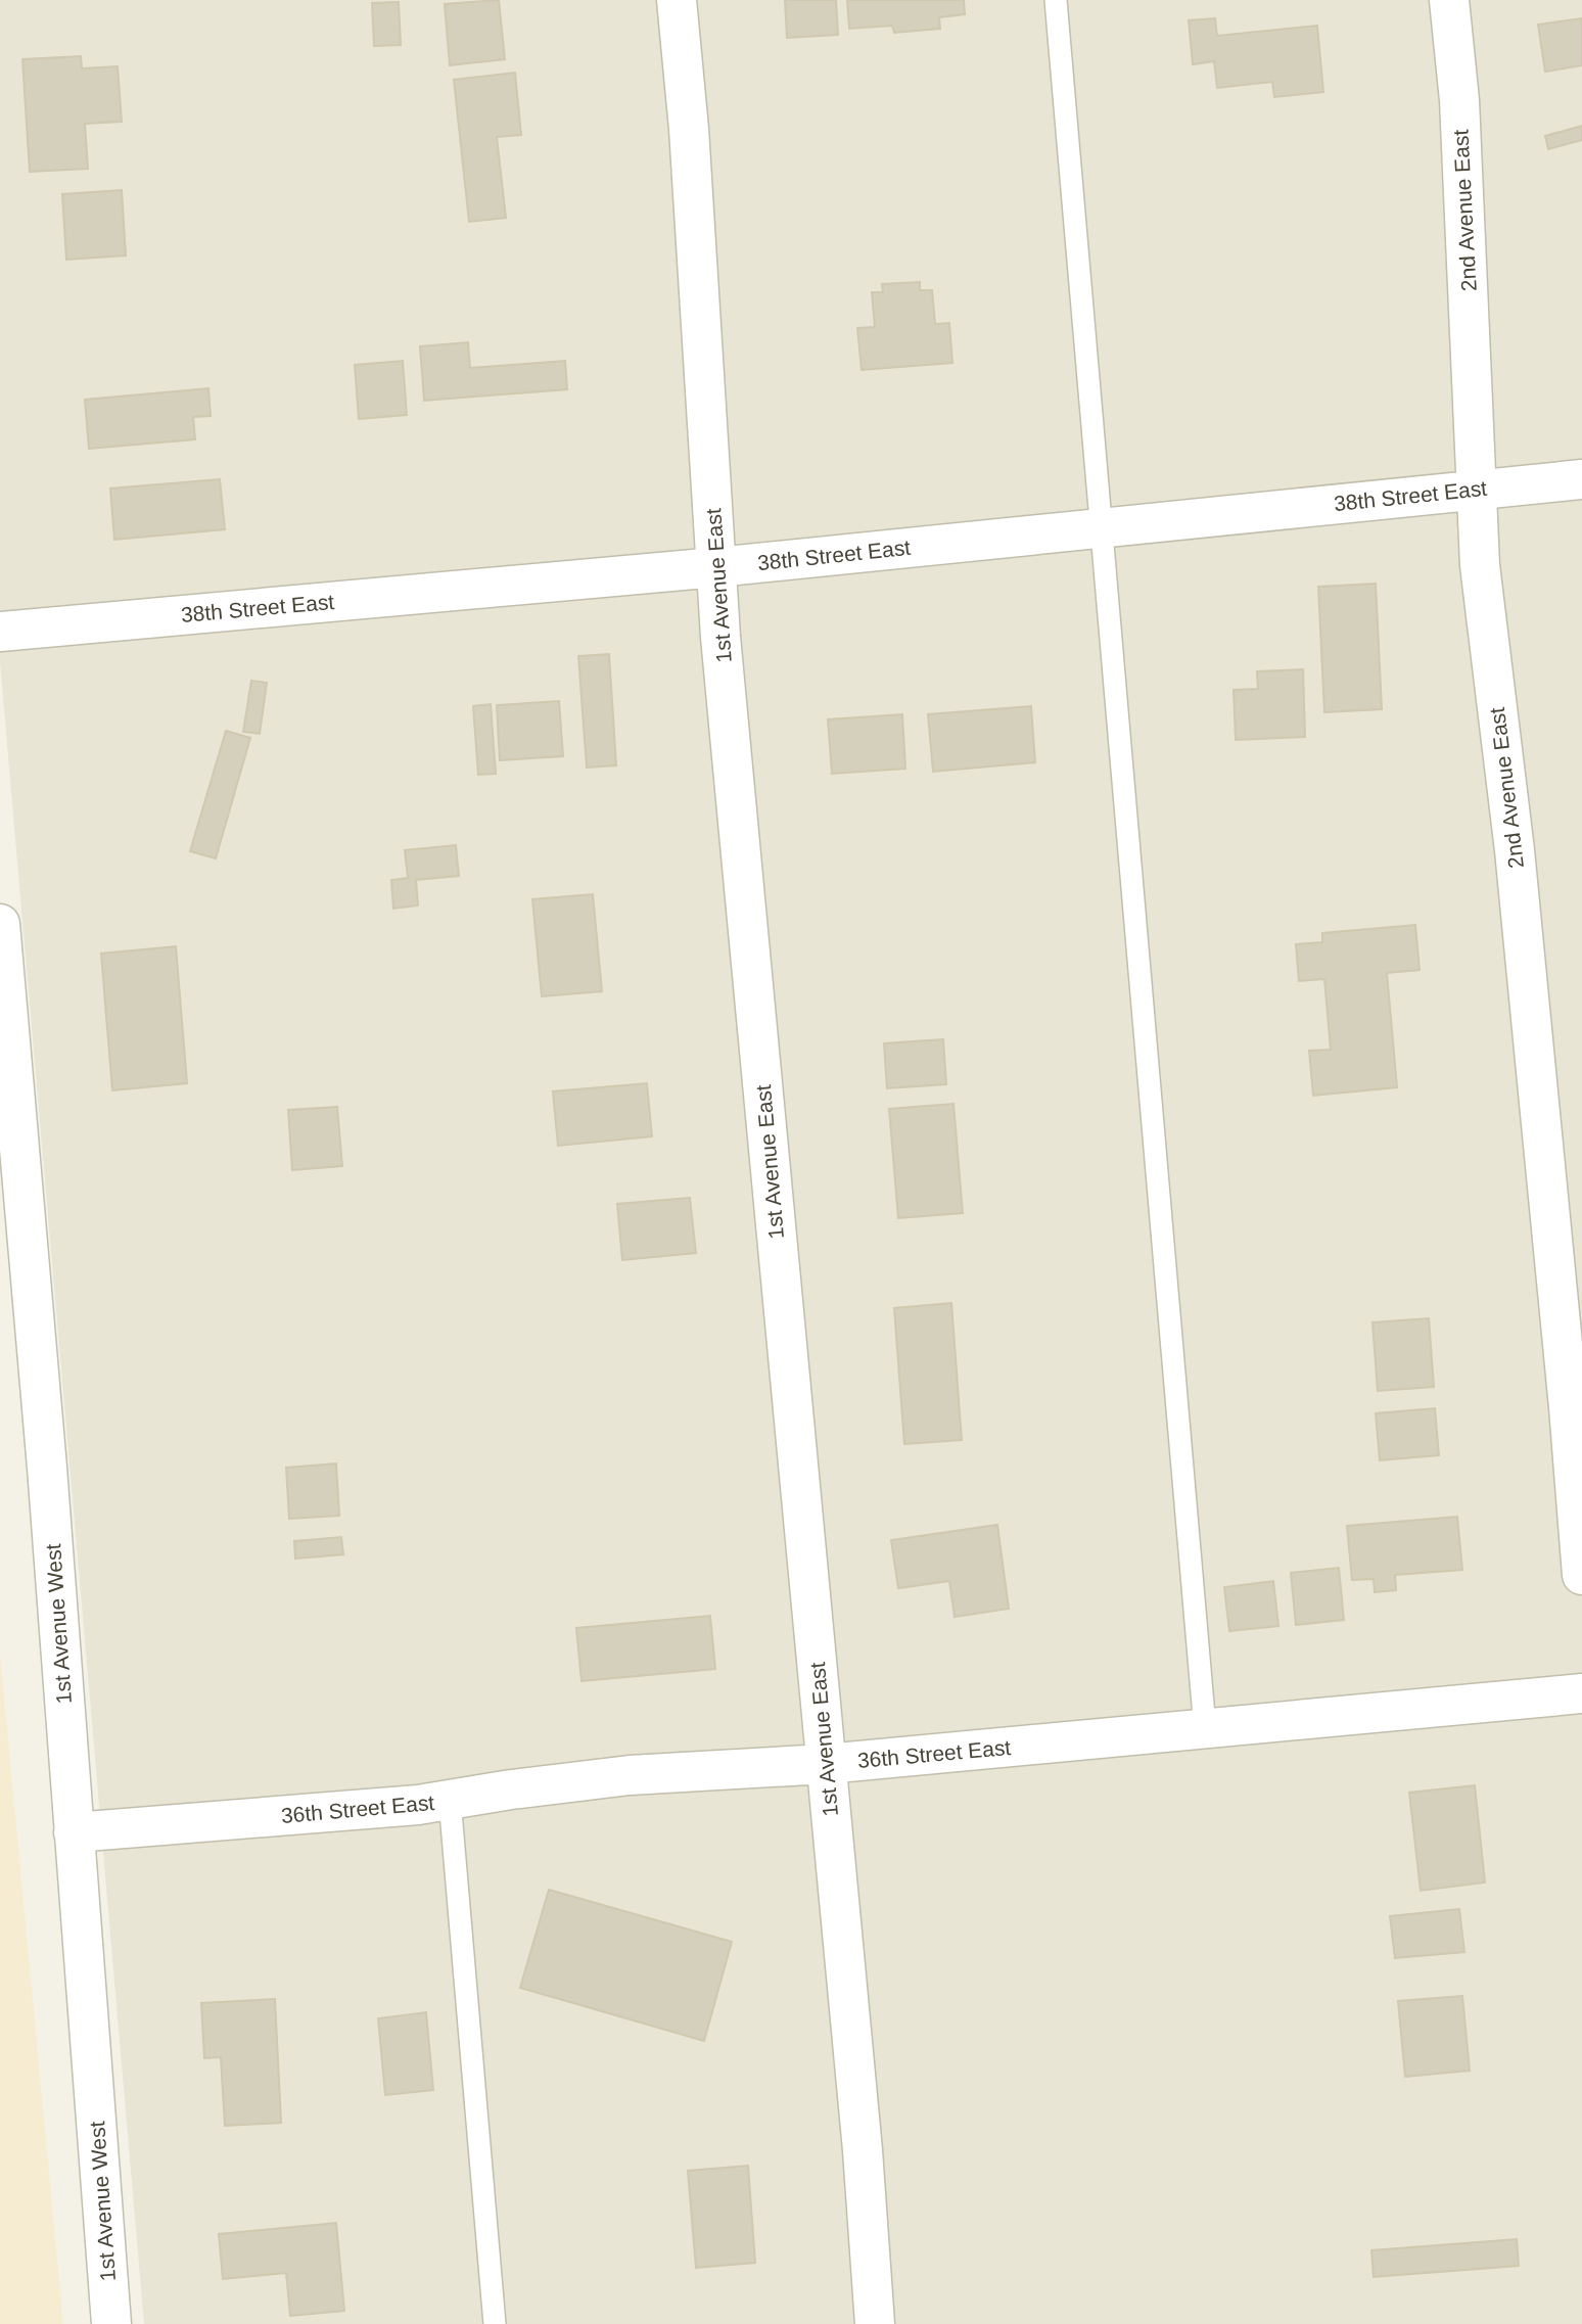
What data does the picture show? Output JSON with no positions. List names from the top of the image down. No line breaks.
{"streets":{"street":["2nd Avenue East","38th Street East","1st Avenue East","1st Avenue West","36th Street East"]},"crossings":[["2nd Avenue East","38th Street East"],["38th Street East","1st Avenue East"],["1st Avenue East","36th Street East"],["1st Avenue West","36th Street East"]]}
